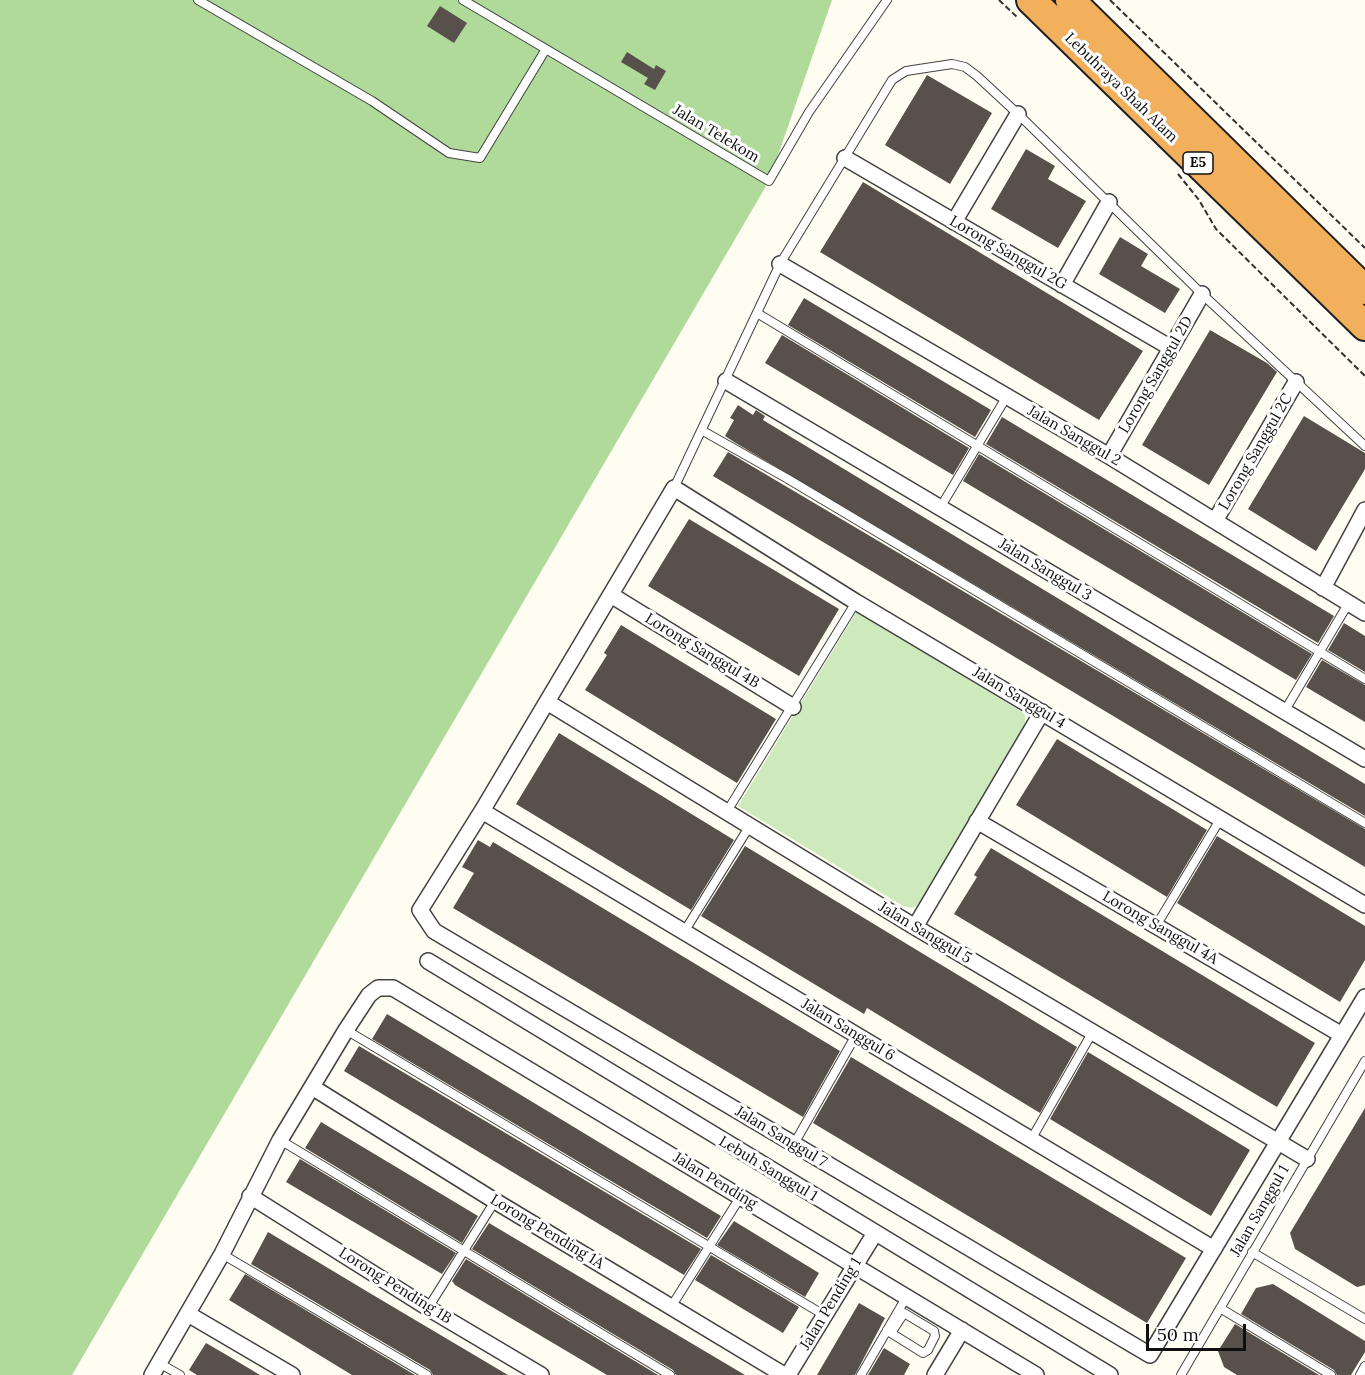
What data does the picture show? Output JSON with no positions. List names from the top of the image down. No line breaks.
{"streets":{"highway":["Lebuhraya Shah Alam","E5"],"street":["Lorong Sanggul 2G","Lorong Sanggul 2D","Jalan Sanggul 2","Lorong Sanggul 2C","Jalan Sanggul 3","Lorong Sanggul 4B","Jalan Sanggul 4","Lorong Sanggul 4A","Jalan Sanggul 5","Jalan Sanggul 6","Jalan Sanggul 7","Lebuh Sanggul 1","Jalan Pending","Lorong Pending 1A","Lorong Pending 1B","Jalan Pending 1"],"lane":["Jalan Telekom","Jalan Sanggul 1"]},"crossings":[["Lorong Sanggul 2G","Lorong Sanggul 2D"],["Lorong Sanggul 2D","Jalan Sanggul 2"],["Jalan Sanggul 2","Lorong Sanggul 2C"],["Jalan Sanggul 5","Jalan Sanggul 1"],["Jalan Sanggul 6","Jalan Sanggul 7"],["Lebuh Sanggul 1","Jalan Pending 1"],["Jalan Pending","Jalan Pending 1"],["Lorong Pending 1A","Jalan Pending 1"]],"scale_bar":"50 m"}
